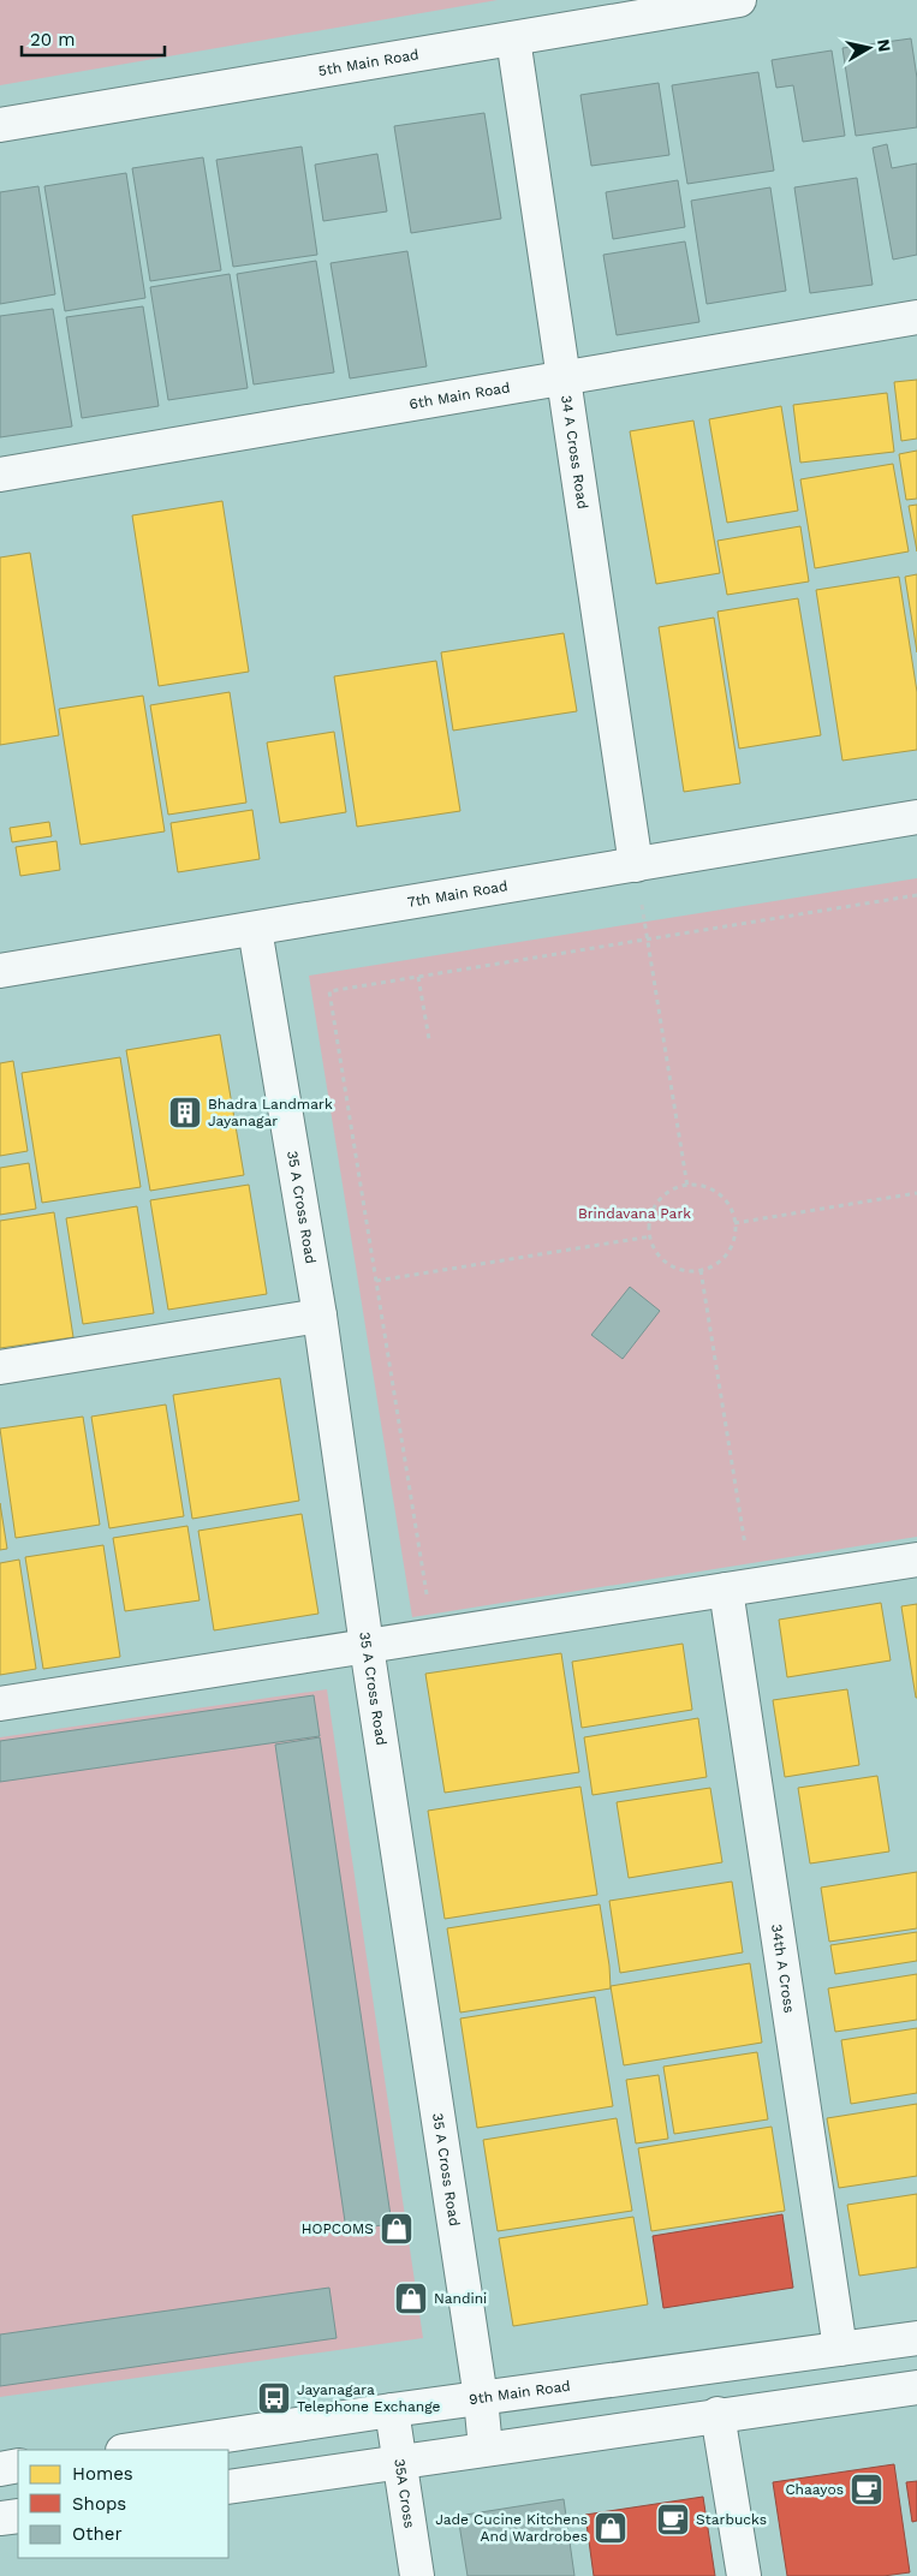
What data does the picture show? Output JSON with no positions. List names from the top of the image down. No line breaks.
{"streets":{"street":["5th Main Road","6th Main Road","34 A Cross Road","7th Main Road","35 A Cross Road","34th A Cross","9th Main Road","35A Cross"]},"crossings":[["5th Main Road","34 A Cross Road"],["6th Main Road","34 A Cross Road"],["34 A Cross Road","7th Main Road"],["7th Main Road","35 A Cross Road"],["35 A Cross Road","9th Main Road"],["34th A Cross","9th Main Road"],["9th Main Road","35A Cross"]],"parks":["Brindavana Park"],"places":{"building":["Bhadra Landmark Jayanagar"],"shop":["HOPCOMS","Nandini","Jade Cucine Kitchens And Wardrobes"],"bus stop":["Jayanagara Telephone Exchange"],"cafe":["Chaayos","Starbucks"]},"legend":["Homes","Shops","Other"],"scale_bar":"20 m","north":"right"}
